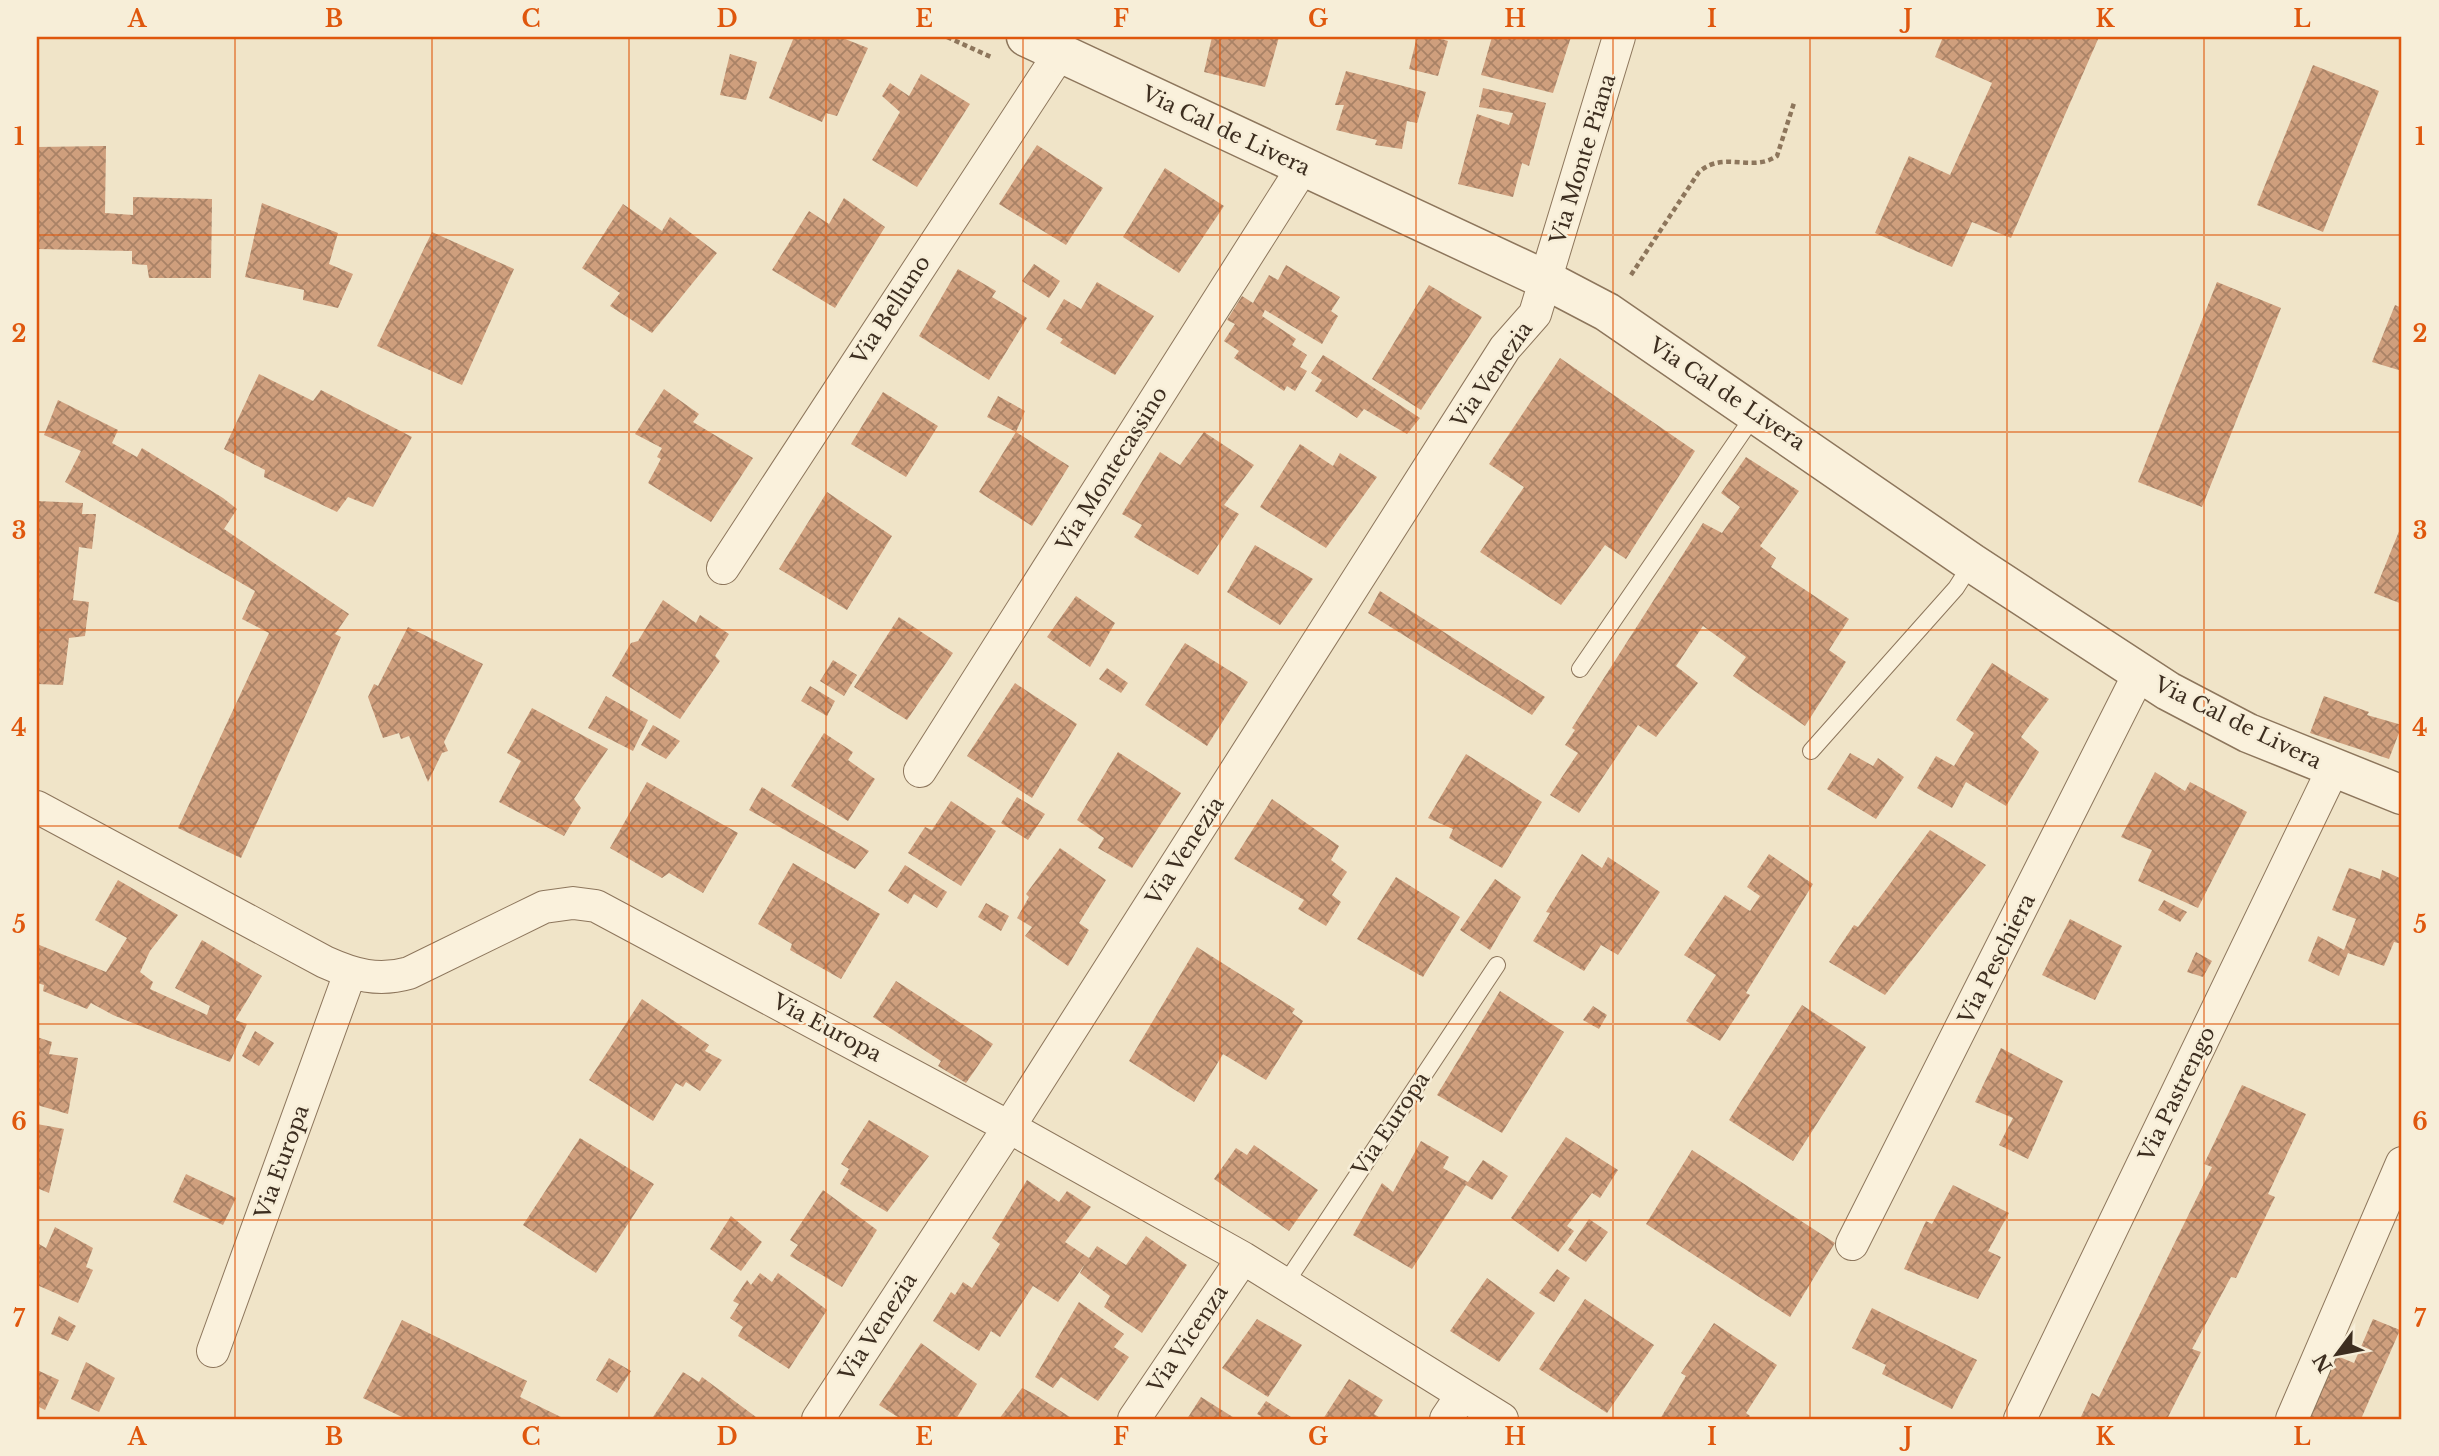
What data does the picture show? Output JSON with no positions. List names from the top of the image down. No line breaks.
{"streets":{"street":["Via Cal de Livera","Via Monte Piana","Via Belluno","Via Venezia","Via Montecassino","Via Peschiera","Via Europa","Via Pastrengo","Via Vicenza"]},"crossings":[["Via Cal de Livera","Via Monte Piana"],["Via Cal de Livera","Via Belluno"],["Via Cal de Livera","Via Venezia"],["Via Cal de Livera","Via Montecassino"],["Via Cal de Livera","Via Peschiera"],["Via Cal de Livera","Via Pastrengo"],["Via Monte Piana","Via Venezia"],["Via Venezia","Via Europa"],["Via Europa","Via Vicenza"]],"north":"bottom left","grid":{"columns":["A","B","C","D","E","F","G","H","I","J","K","L"],"rows":["1","2","3","4","5","6","7"]}}
